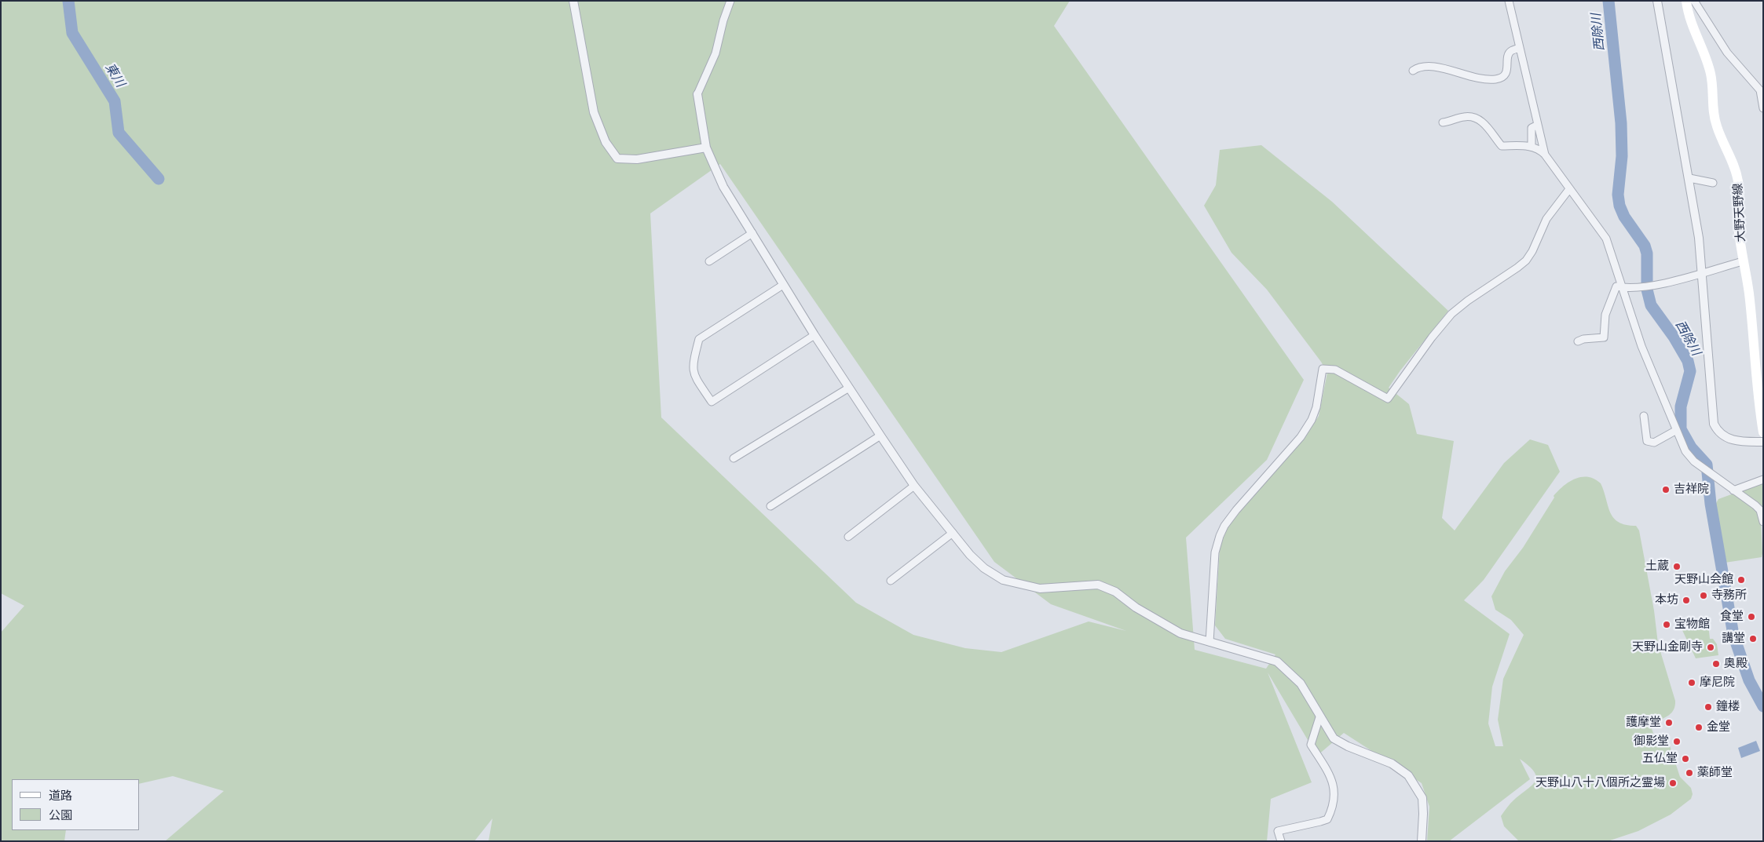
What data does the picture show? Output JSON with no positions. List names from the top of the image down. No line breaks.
{"streets":{"main road":["大野天野線"]},"water":["西除川","東川"],"places":["吉祥院","土蔵","天野山会館","寺務所","本坊","食堂","宝物館","講堂","天野山金剛寺","奥殿","摩尼院","鐘楼","護摩堂","金堂","御影堂","五仏堂","薬師堂","天野山八十八個所之霊場"],"legend":["道路","公園"]}
